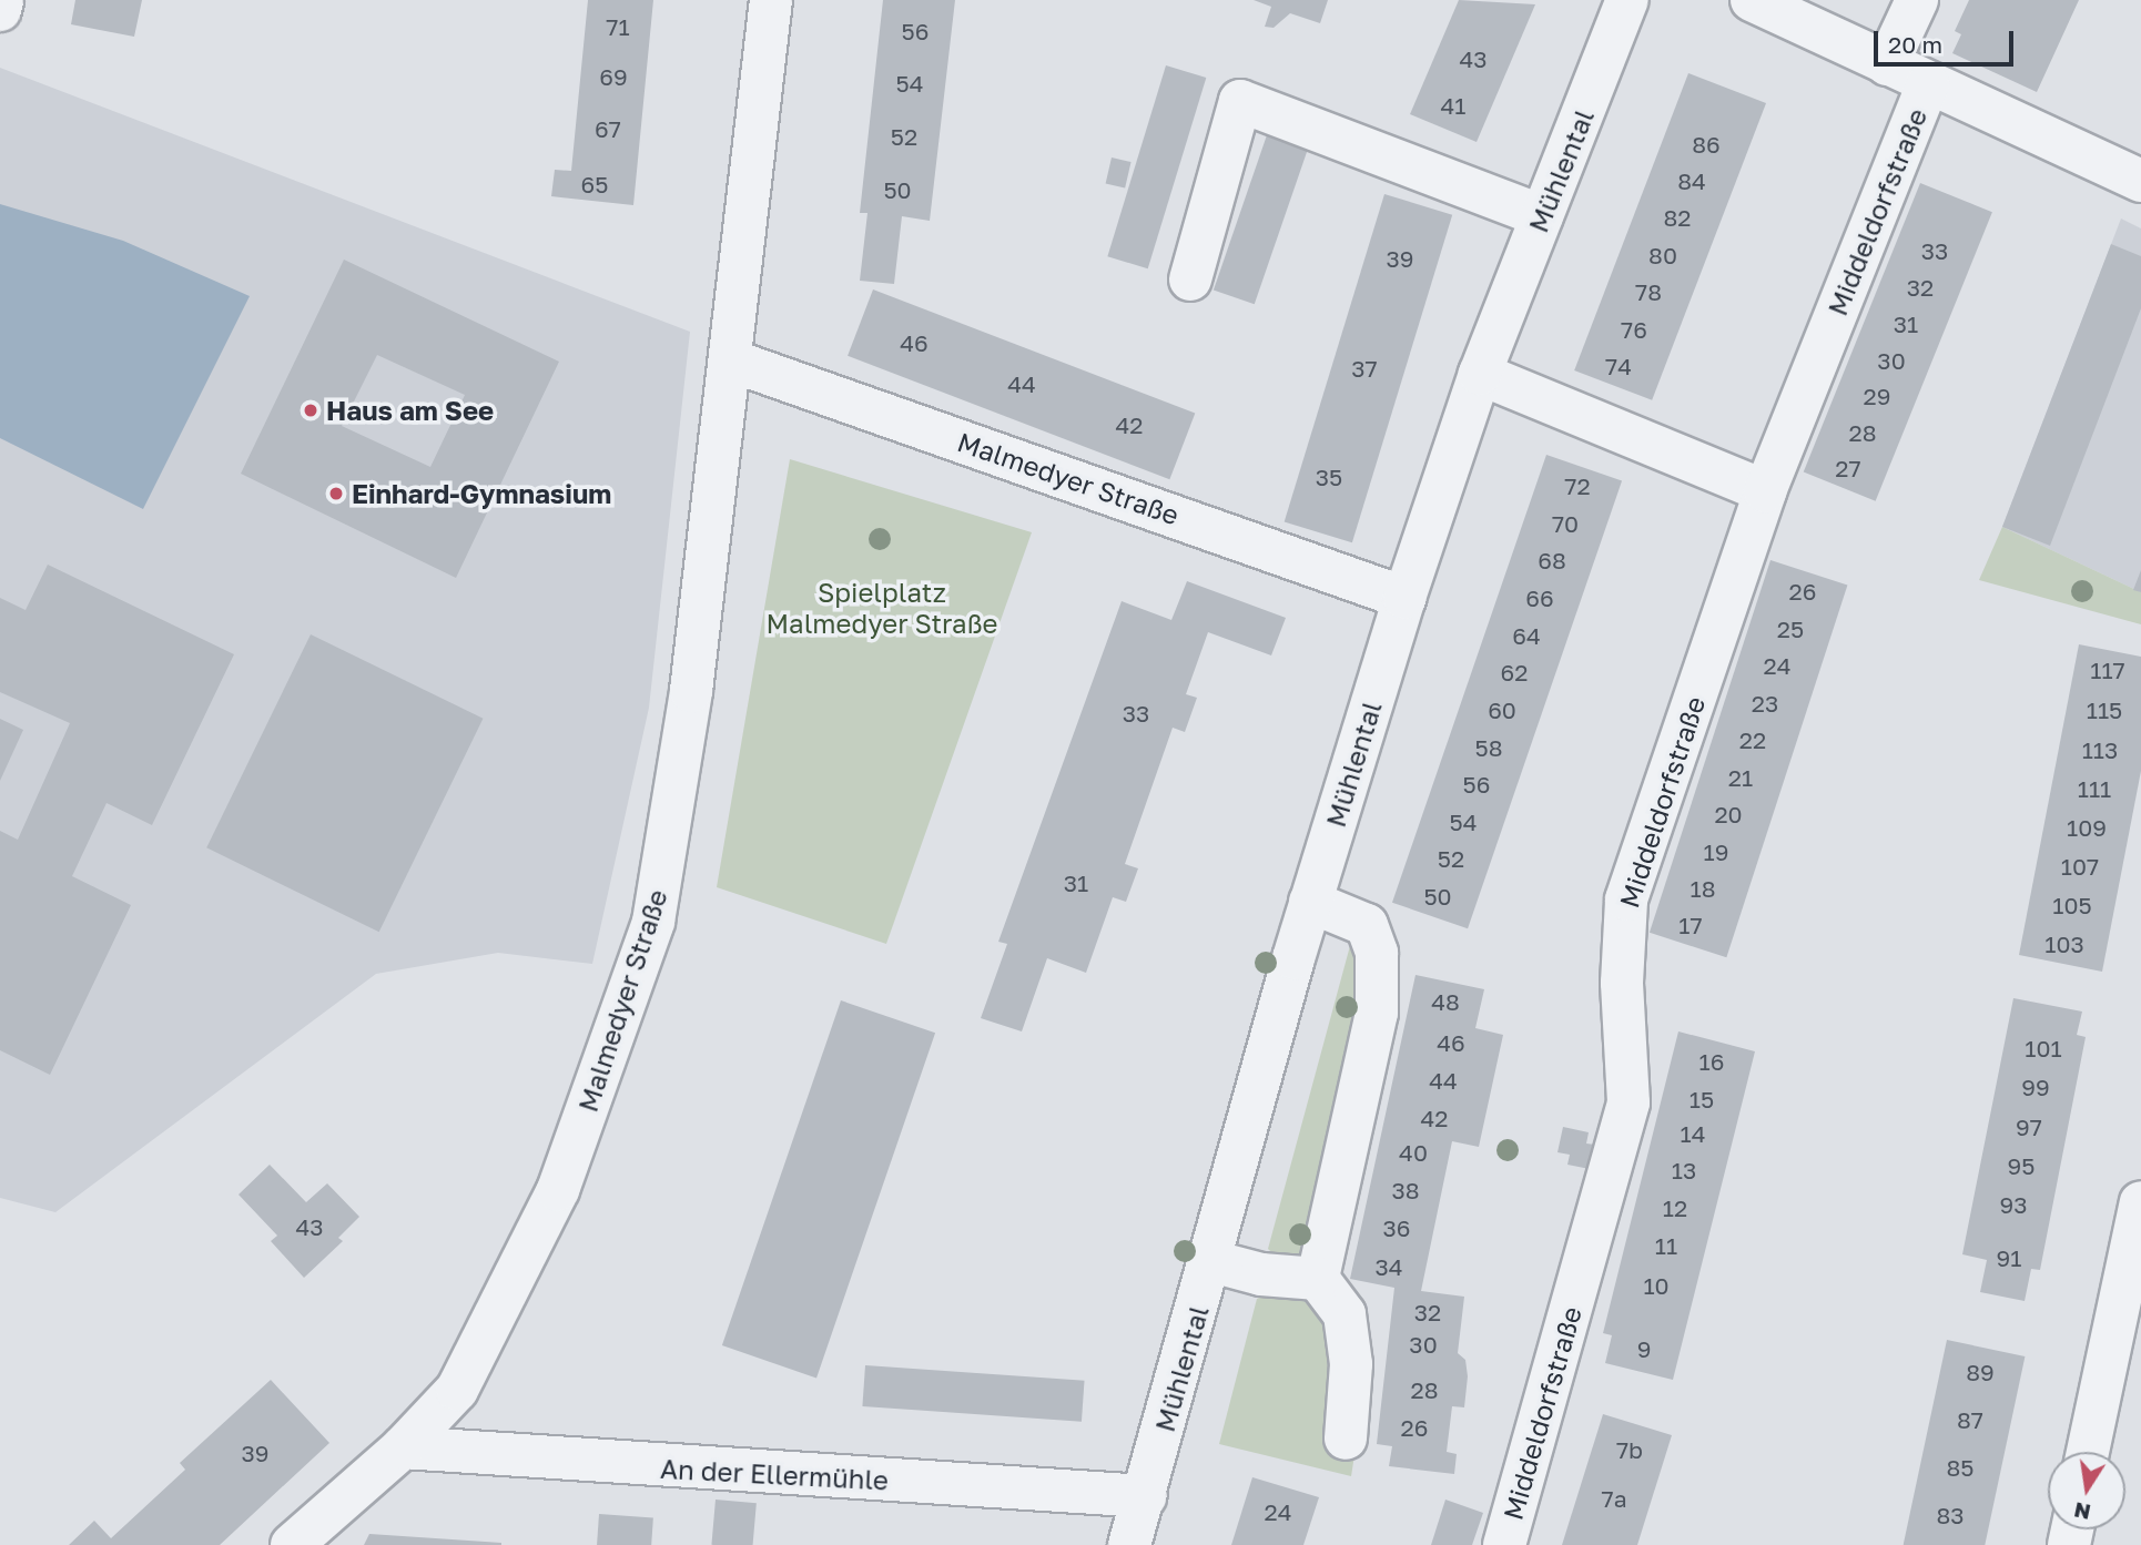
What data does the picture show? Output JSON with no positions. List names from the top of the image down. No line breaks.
{"streets":{"street":["Mühlental","Middeldorfstraße","Malmedyer Straße","An der Ellermühle"]},"crossings":[["Mühlental","Malmedyer Straße"],["Mühlental","An der Ellermühle"],["Malmedyer Straße","An der Ellermühle"]],"parks":["Spielplatz Malmedyer Straße"],"places":["Haus am See","Einhard-Gymnasium"],"house_numbers":["71","56","43","69","54","41","67","52","86","84","65","50","82","33","80","39","32","78","31","76","46","30","74","37","44","29","42","28","27","35","72","70","68","26","66","25","64","24","117","62","23","60","115","33","22","58","113","21","56","111","20","54","109","19","52","107","31","18","50","105","17","103","48","46","101","16","44","99","15","42","97","14","40","95","13","38","93","12","43","36","11","91","34","10","32","30","9","89","28","87","26","7b","39","85","7a","24","83"],"scale_bar":"20 m","north":"bottom"}
